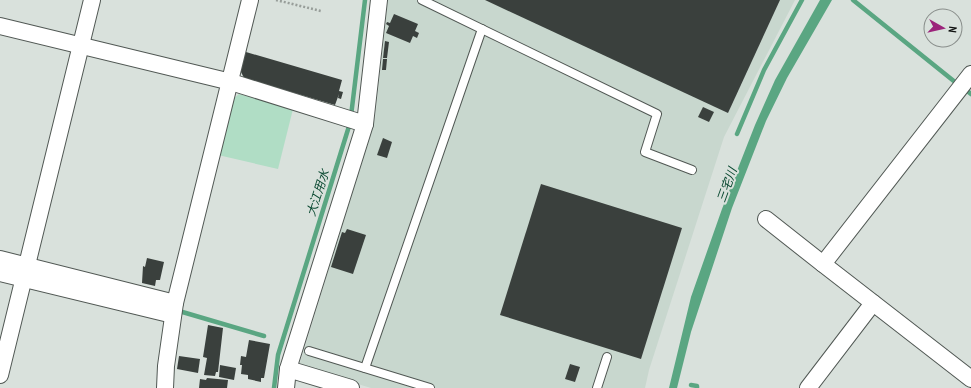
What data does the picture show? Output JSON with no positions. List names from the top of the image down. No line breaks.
{"water":["三宅川","大江用水"],"north":"right"}
